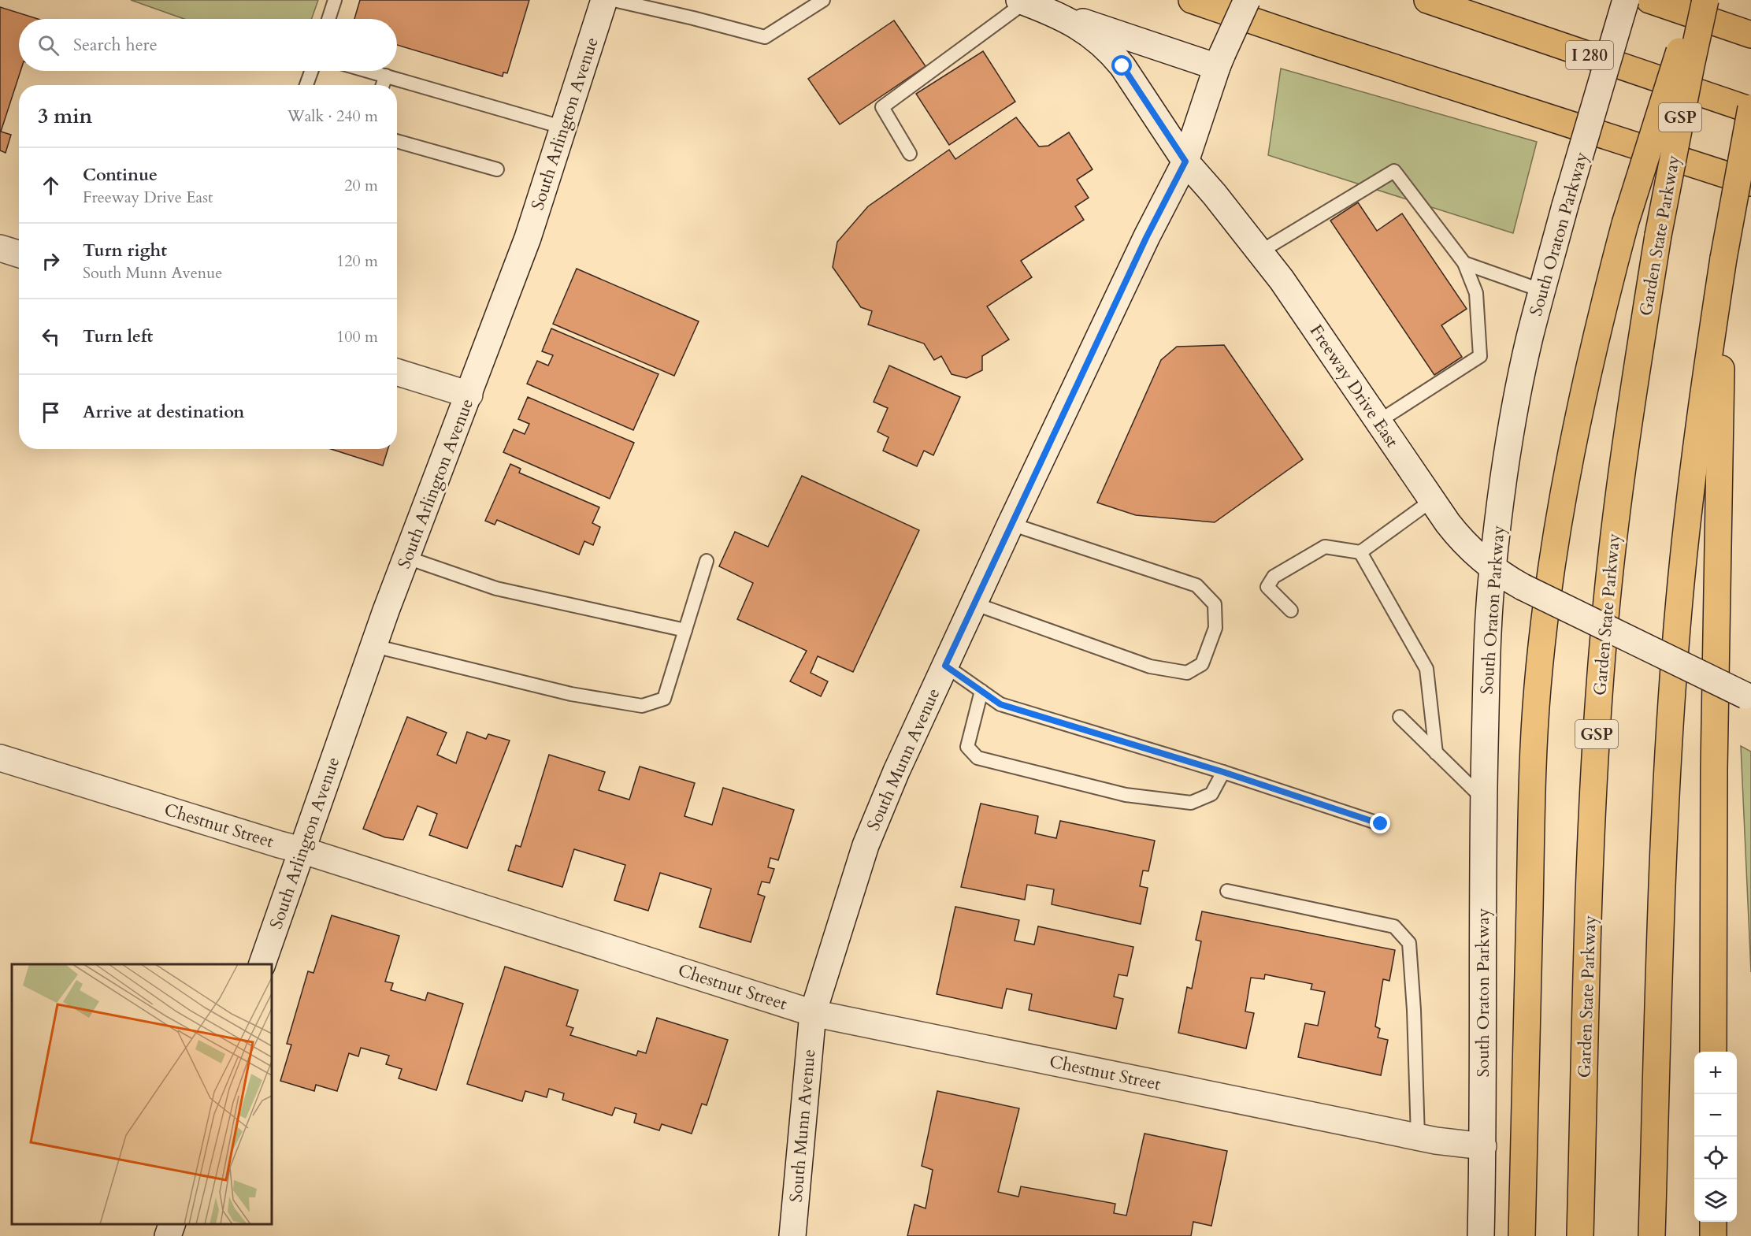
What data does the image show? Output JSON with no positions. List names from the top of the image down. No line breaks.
{"streets":{"highway":["I 280","GSP","Garden State Parkway"],"main road":["South Arlington Avenue","South Oraton Parkway","Freeway Drive East","South Munn Avenue","Chestnut Street"]},"crossings":[["South Arlington Avenue","Chestnut Street"],["South Oraton Parkway","Freeway Drive East"],["South Oraton Parkway","Chestnut Street"],["Freeway Drive East","South Munn Avenue"],["South Munn Avenue","Chestnut Street"]],"page":{"search":"Search here","heading":["3 min","Walk · 240 m"],"list":[["Continue","Freeway Drive East","20 m"],["Turn right","South Munn Avenue","120 m"],["Turn left","100 m"],"Arrive at destination"],"map_buttons":["+","−"]}}
